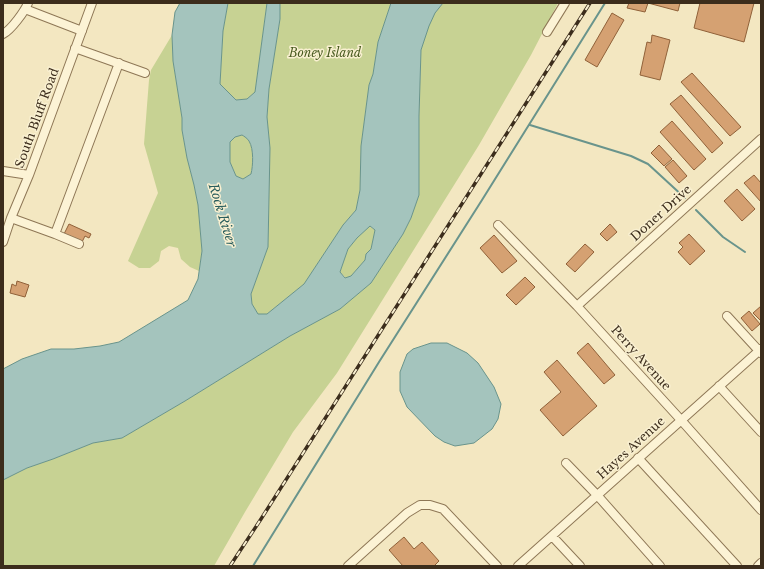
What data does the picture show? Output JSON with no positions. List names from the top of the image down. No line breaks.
{"streets":{"street":["South Bluff Road","Doner Drive","Perry Avenue","Hayes Avenue"]},"crossings":[["Doner Drive","Perry Avenue"],["Perry Avenue","Hayes Avenue"]],"water":["Rock River"],"parks":["Boney Island"]}
